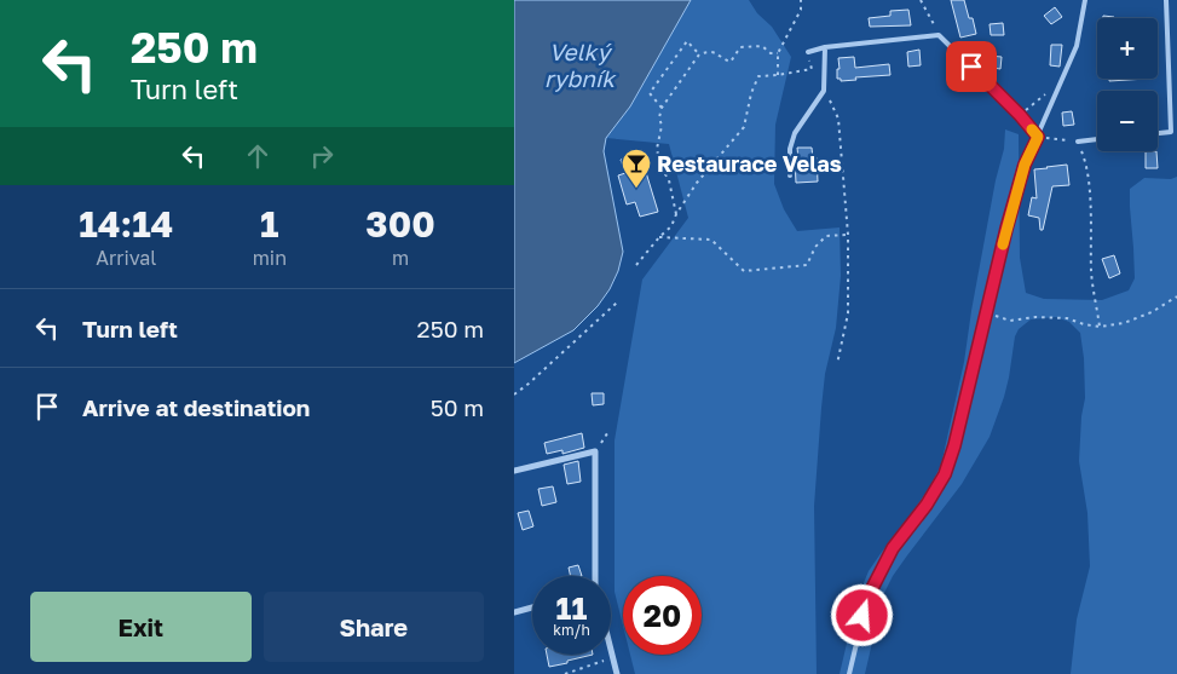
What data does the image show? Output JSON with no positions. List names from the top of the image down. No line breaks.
{"water":["Velký rybník"],"places":{"bar":["Restaurace Velas"]},"page":{"turn":["250 m","Turn left"],"map_buttons":["+","−"],"eta":["14:14","Arrival","1","min","300","m"],"list":[{"name":"Turn left","value":"250 m"},{"name":"Arrive at destination","value":"50 m"}],"speed":"11 km/h","limit":"20","buttons":["Exit","Share"]}}
